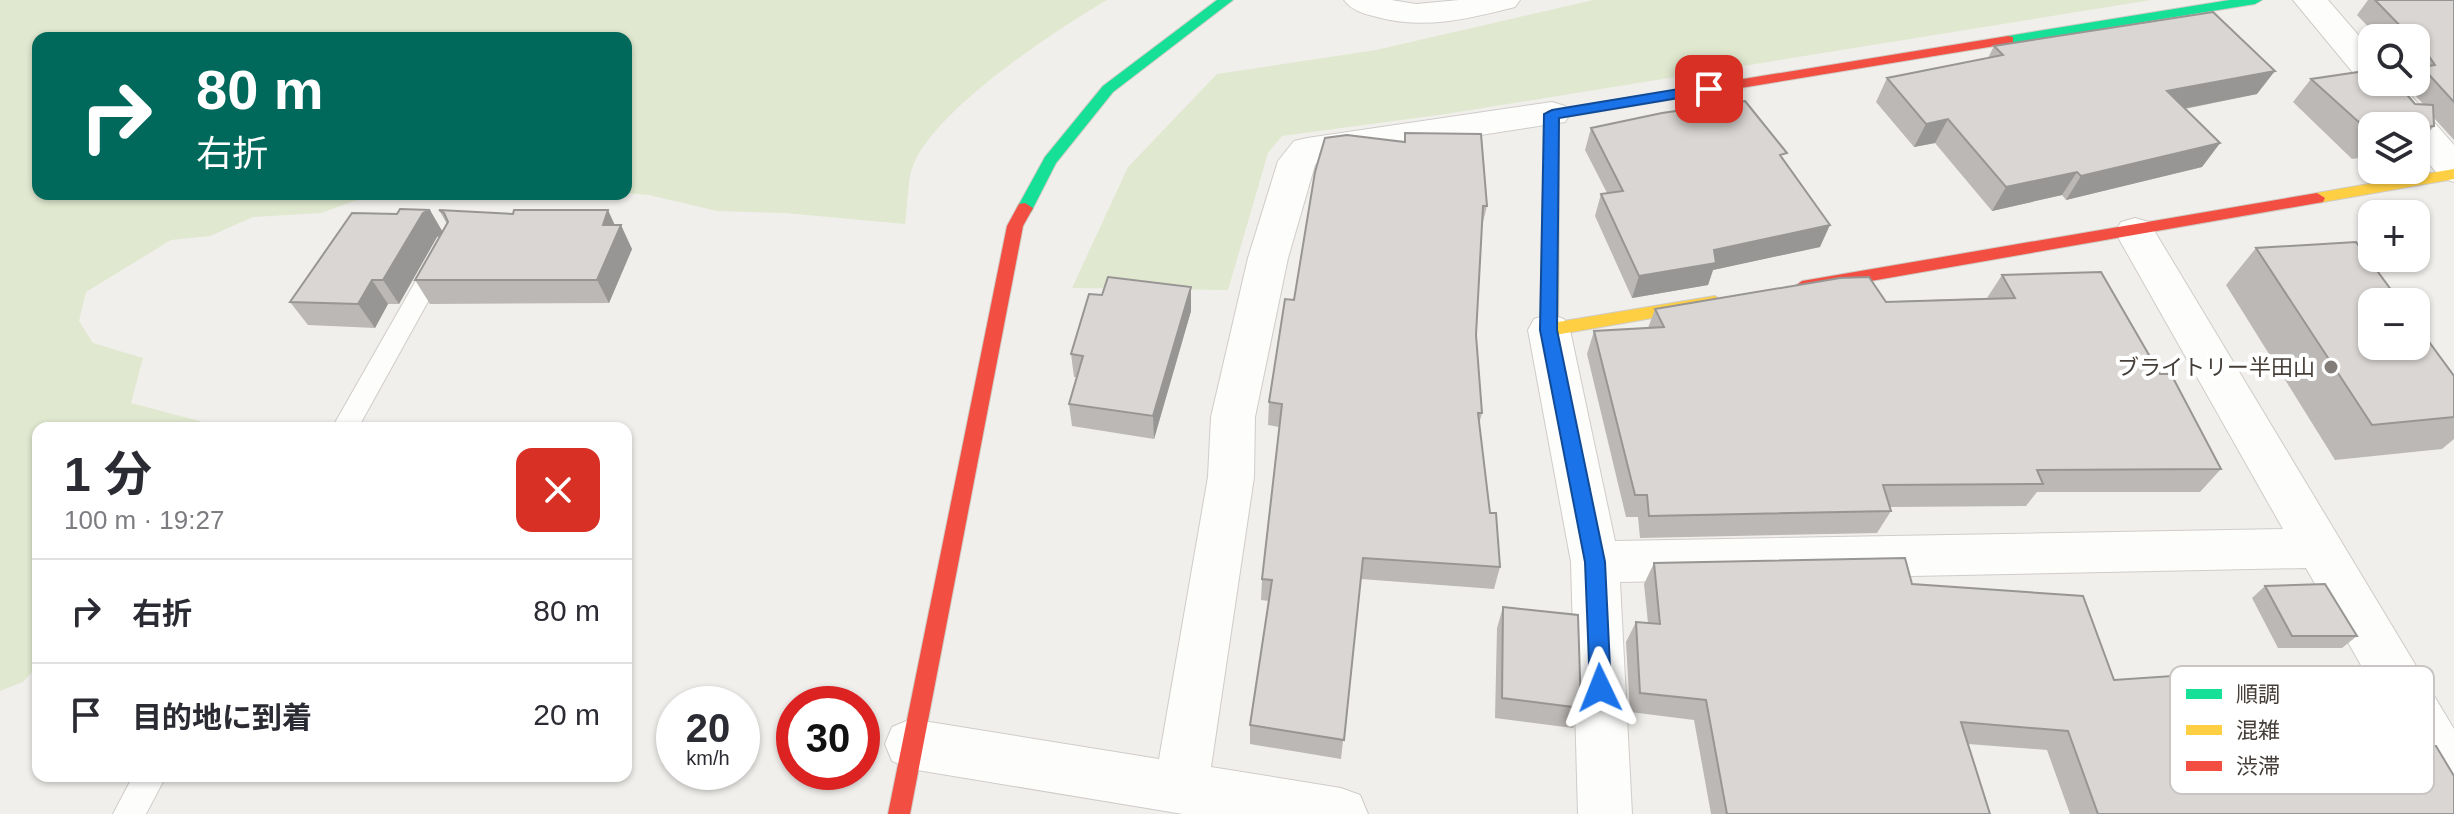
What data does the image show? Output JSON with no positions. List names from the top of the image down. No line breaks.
{"places":["ブライトリー半田山"],"legend":["順調","混雑","渋滞"],"page":{"map_buttons":["+","−"],"turn":["80 m","右折"],"heading":["1 分","100 m · 19:27"],"list":[{"name":"右折","value":"80 m"},{"name":"目的地に到着","value":"20 m"}],"speed":"20 km/h","limit":"30"}}
